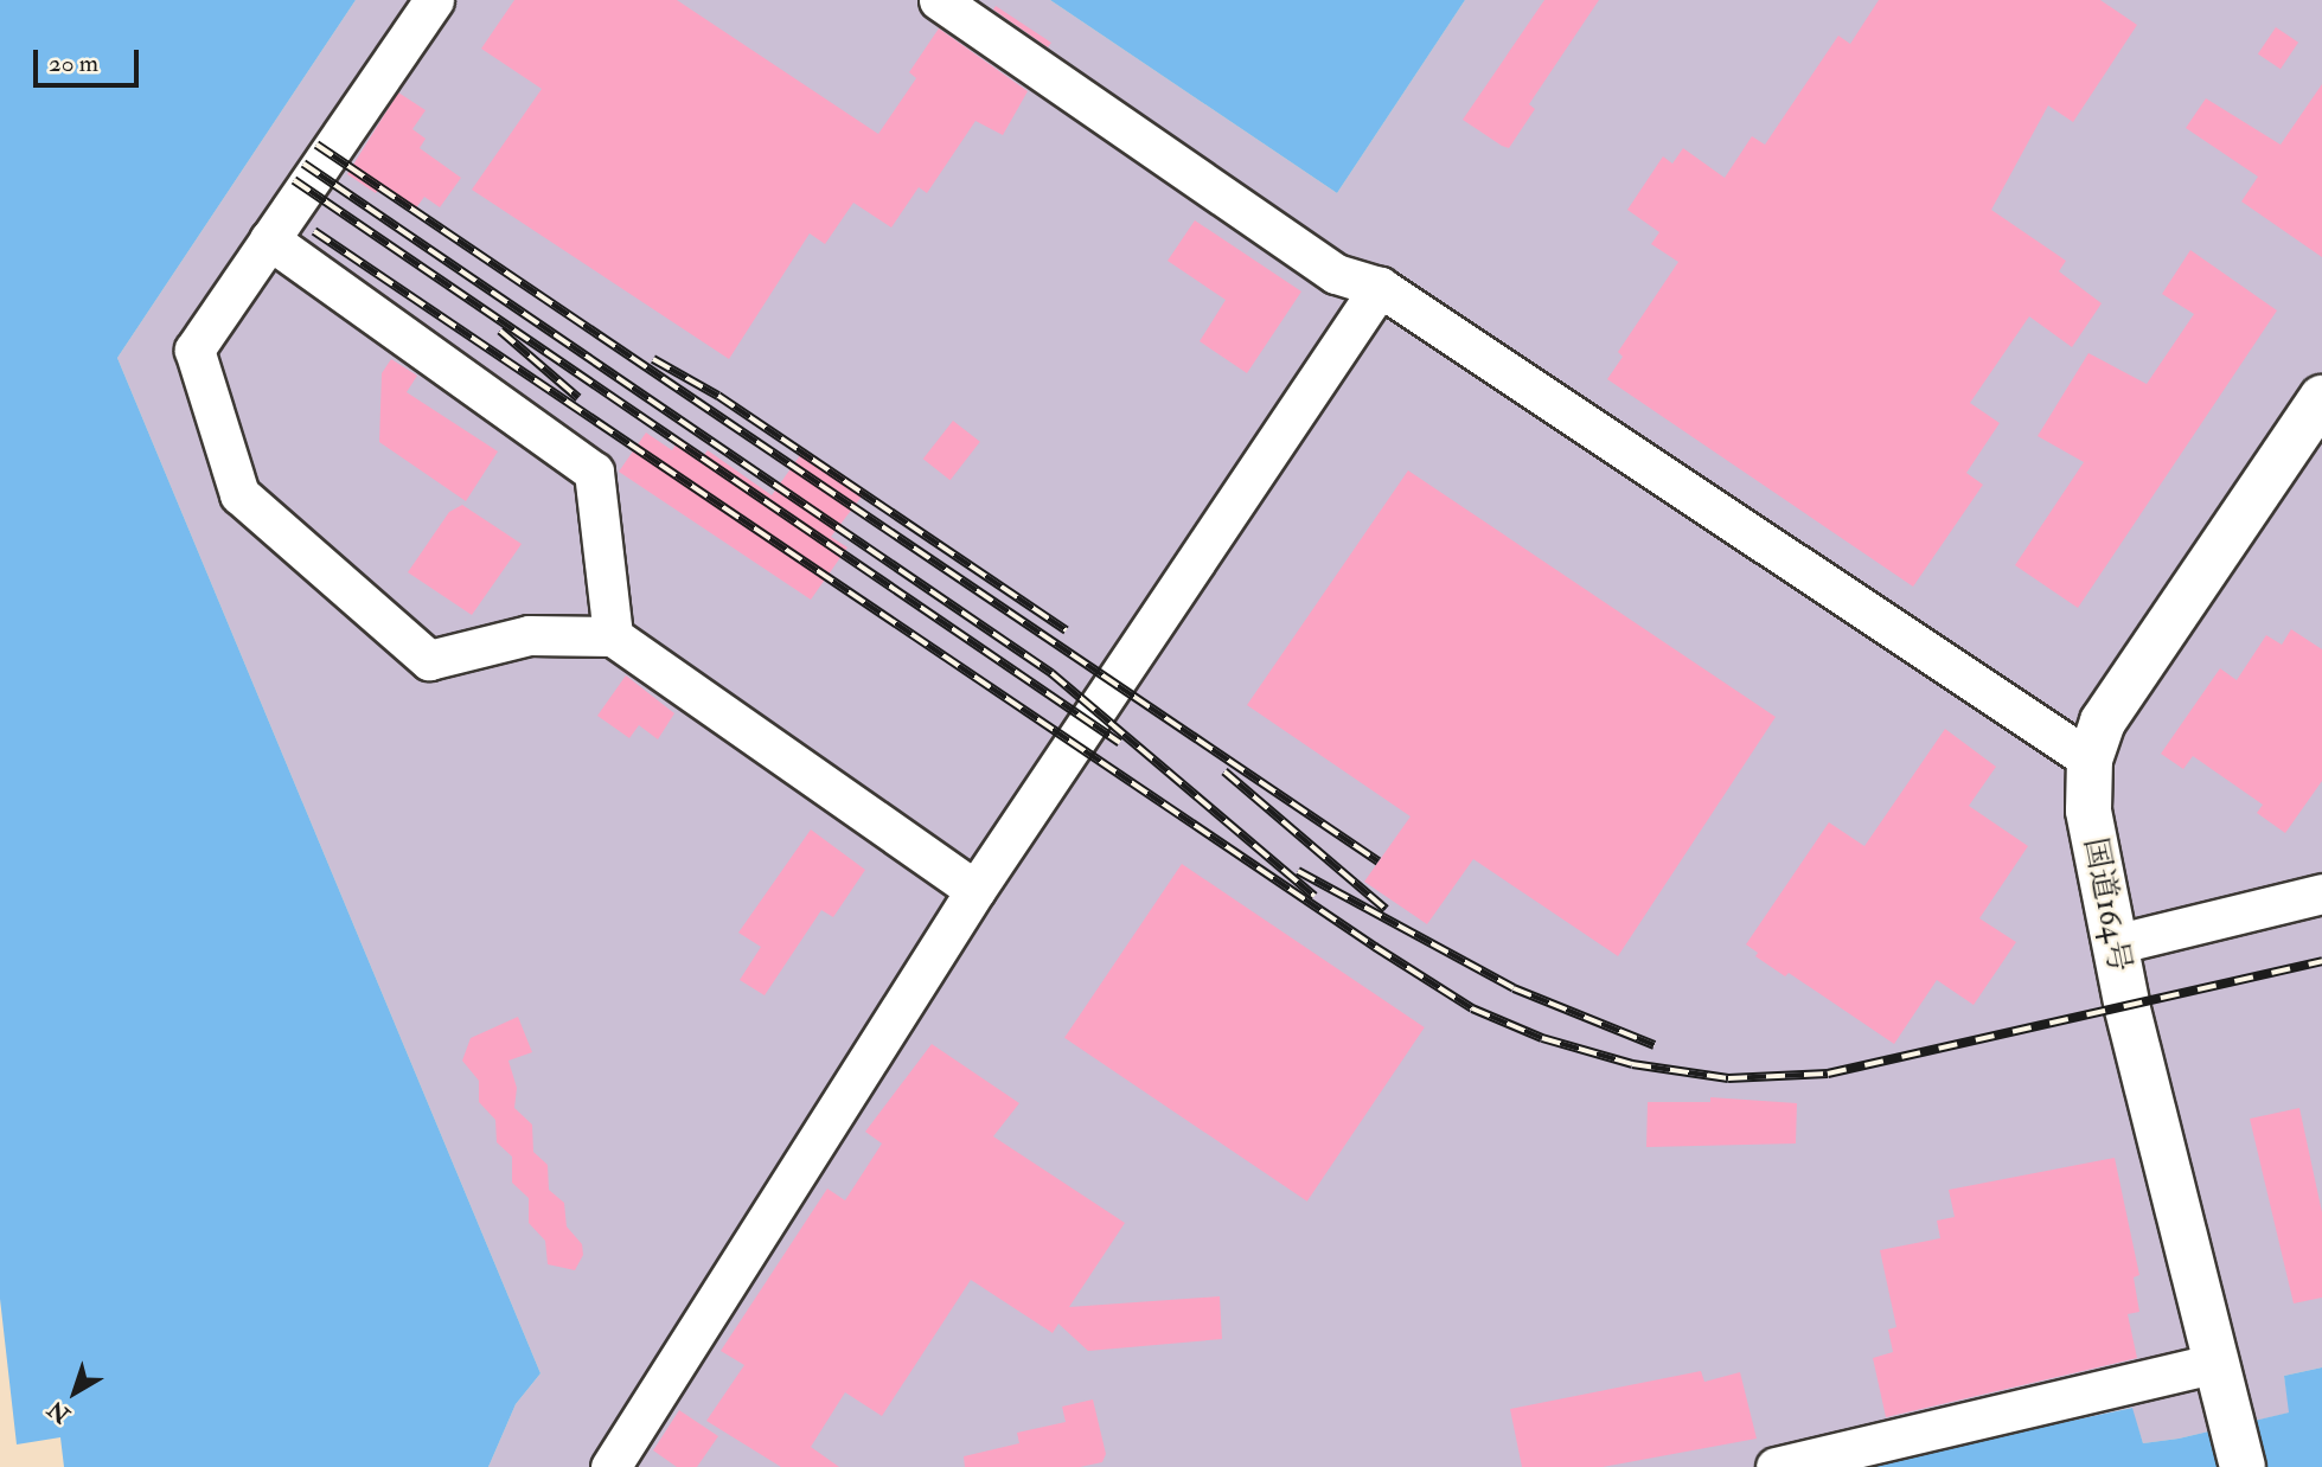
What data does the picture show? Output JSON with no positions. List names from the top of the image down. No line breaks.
{"streets":{"highway":["国道164号"]},"scale_bar":"20 m","north":"bottom left"}
